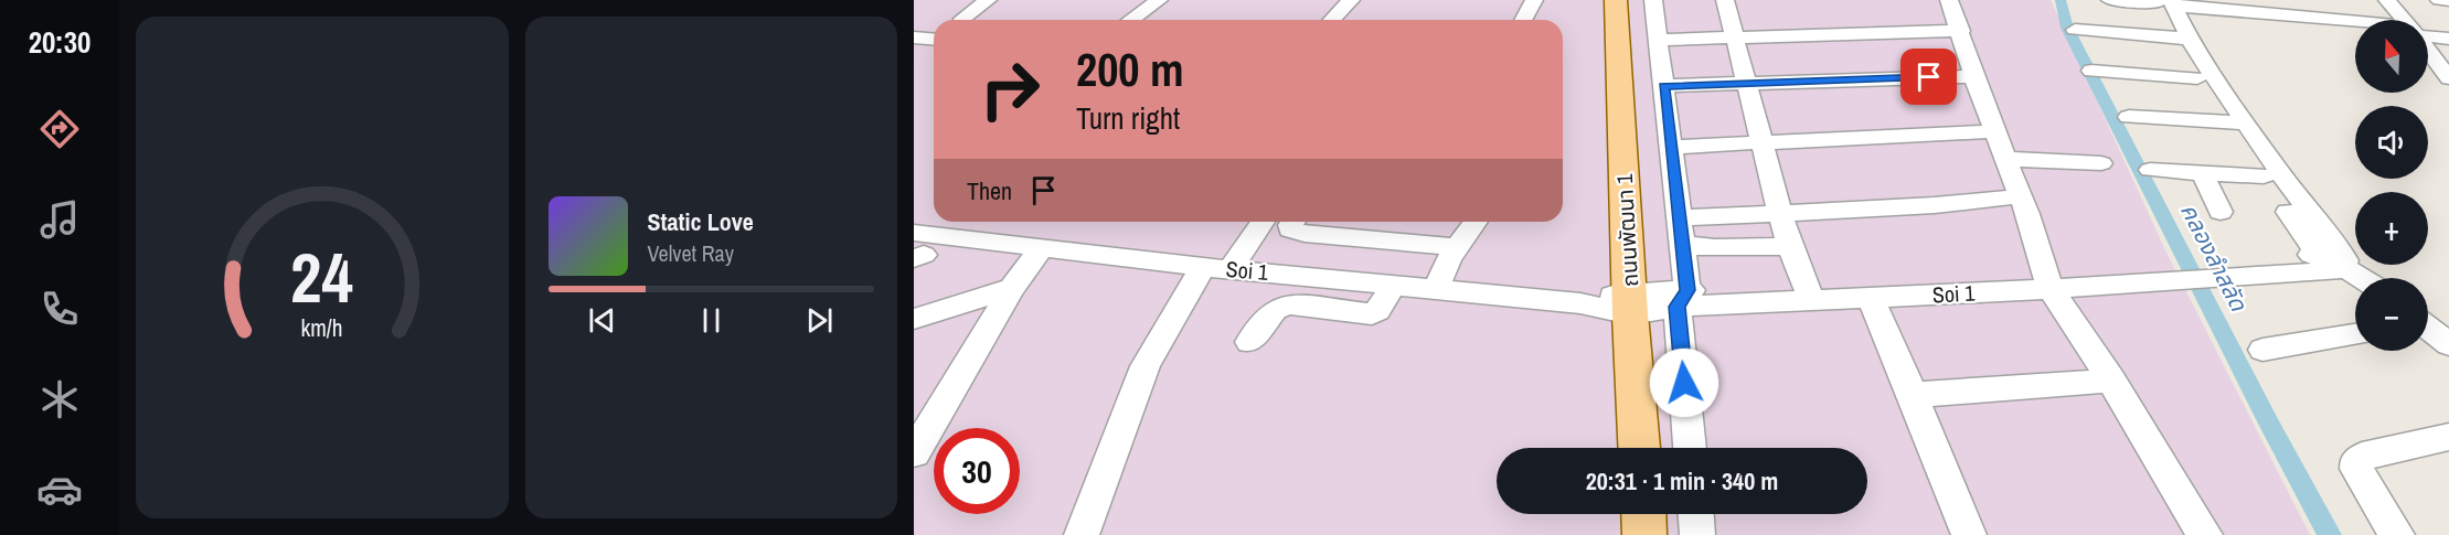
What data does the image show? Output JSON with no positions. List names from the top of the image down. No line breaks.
{"streets":{"main road":["ถนนพัฒนา 1"],"street":["Soi 1"]},"crossings":[["ถนนพัฒนา 1","Soi 1"]],"water":["คลองลำสลัด"],"north":"top","page":{"tabs":"20:30","map_buttons":["+","−"],"turn":["200 m","Turn right"],"then":"Then","song":["Static Love","Velvet Ray"],"limit":"30","trip":"20:31 · 1 min · 340 m","gauge":["24","km/h"]}}
